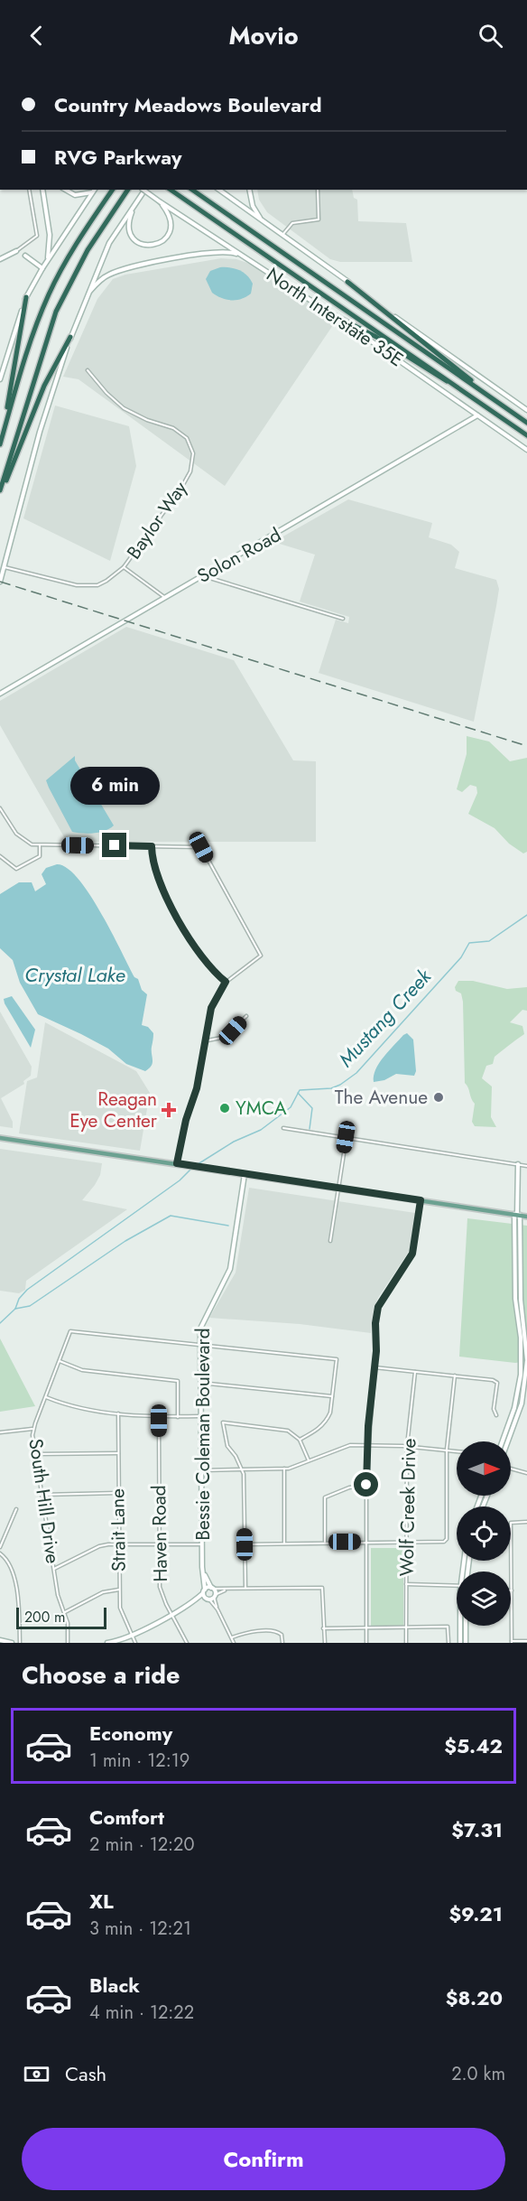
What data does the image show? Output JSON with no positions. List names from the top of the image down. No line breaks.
{"streets":{"main road":["North Interstate 35E","Solon Road","Bessie Coleman Boulevard"],"street":["Baylor Way","South Hill Drive","Wolf Creek Drive","Strait Lane","Haven Road"]},"crossings":[["North Interstate 35E","Solon Road"],["Bessie Coleman Boulevard","South Hill Drive"]],"water":["Crystal Lake","Mustang Creek"],"places":{"other":["The Avenue","YMCA"],"health":["Reagan Eye Center"]},"scale_bar":"200 m","north":"right","page":{"header":"Movio","banner":["Country Meadows Boulevard","RVG Parkway"],"bubble":"6 min","scale":"200 m","heading":"Choose a ride","list":[{"name":"Economy","note":"1 min · 12:19","value":"$5.42"},{"name":"Comfort","note":"2 min · 12:20","value":"$7.31"},{"name":"XL","note":"3 min · 12:21","value":"$9.21"},{"name":"Black","note":"4 min · 12:22","value":"$8.20"}],"pay":["Cash","2.0 km"],"buttons":"Confirm"}}
